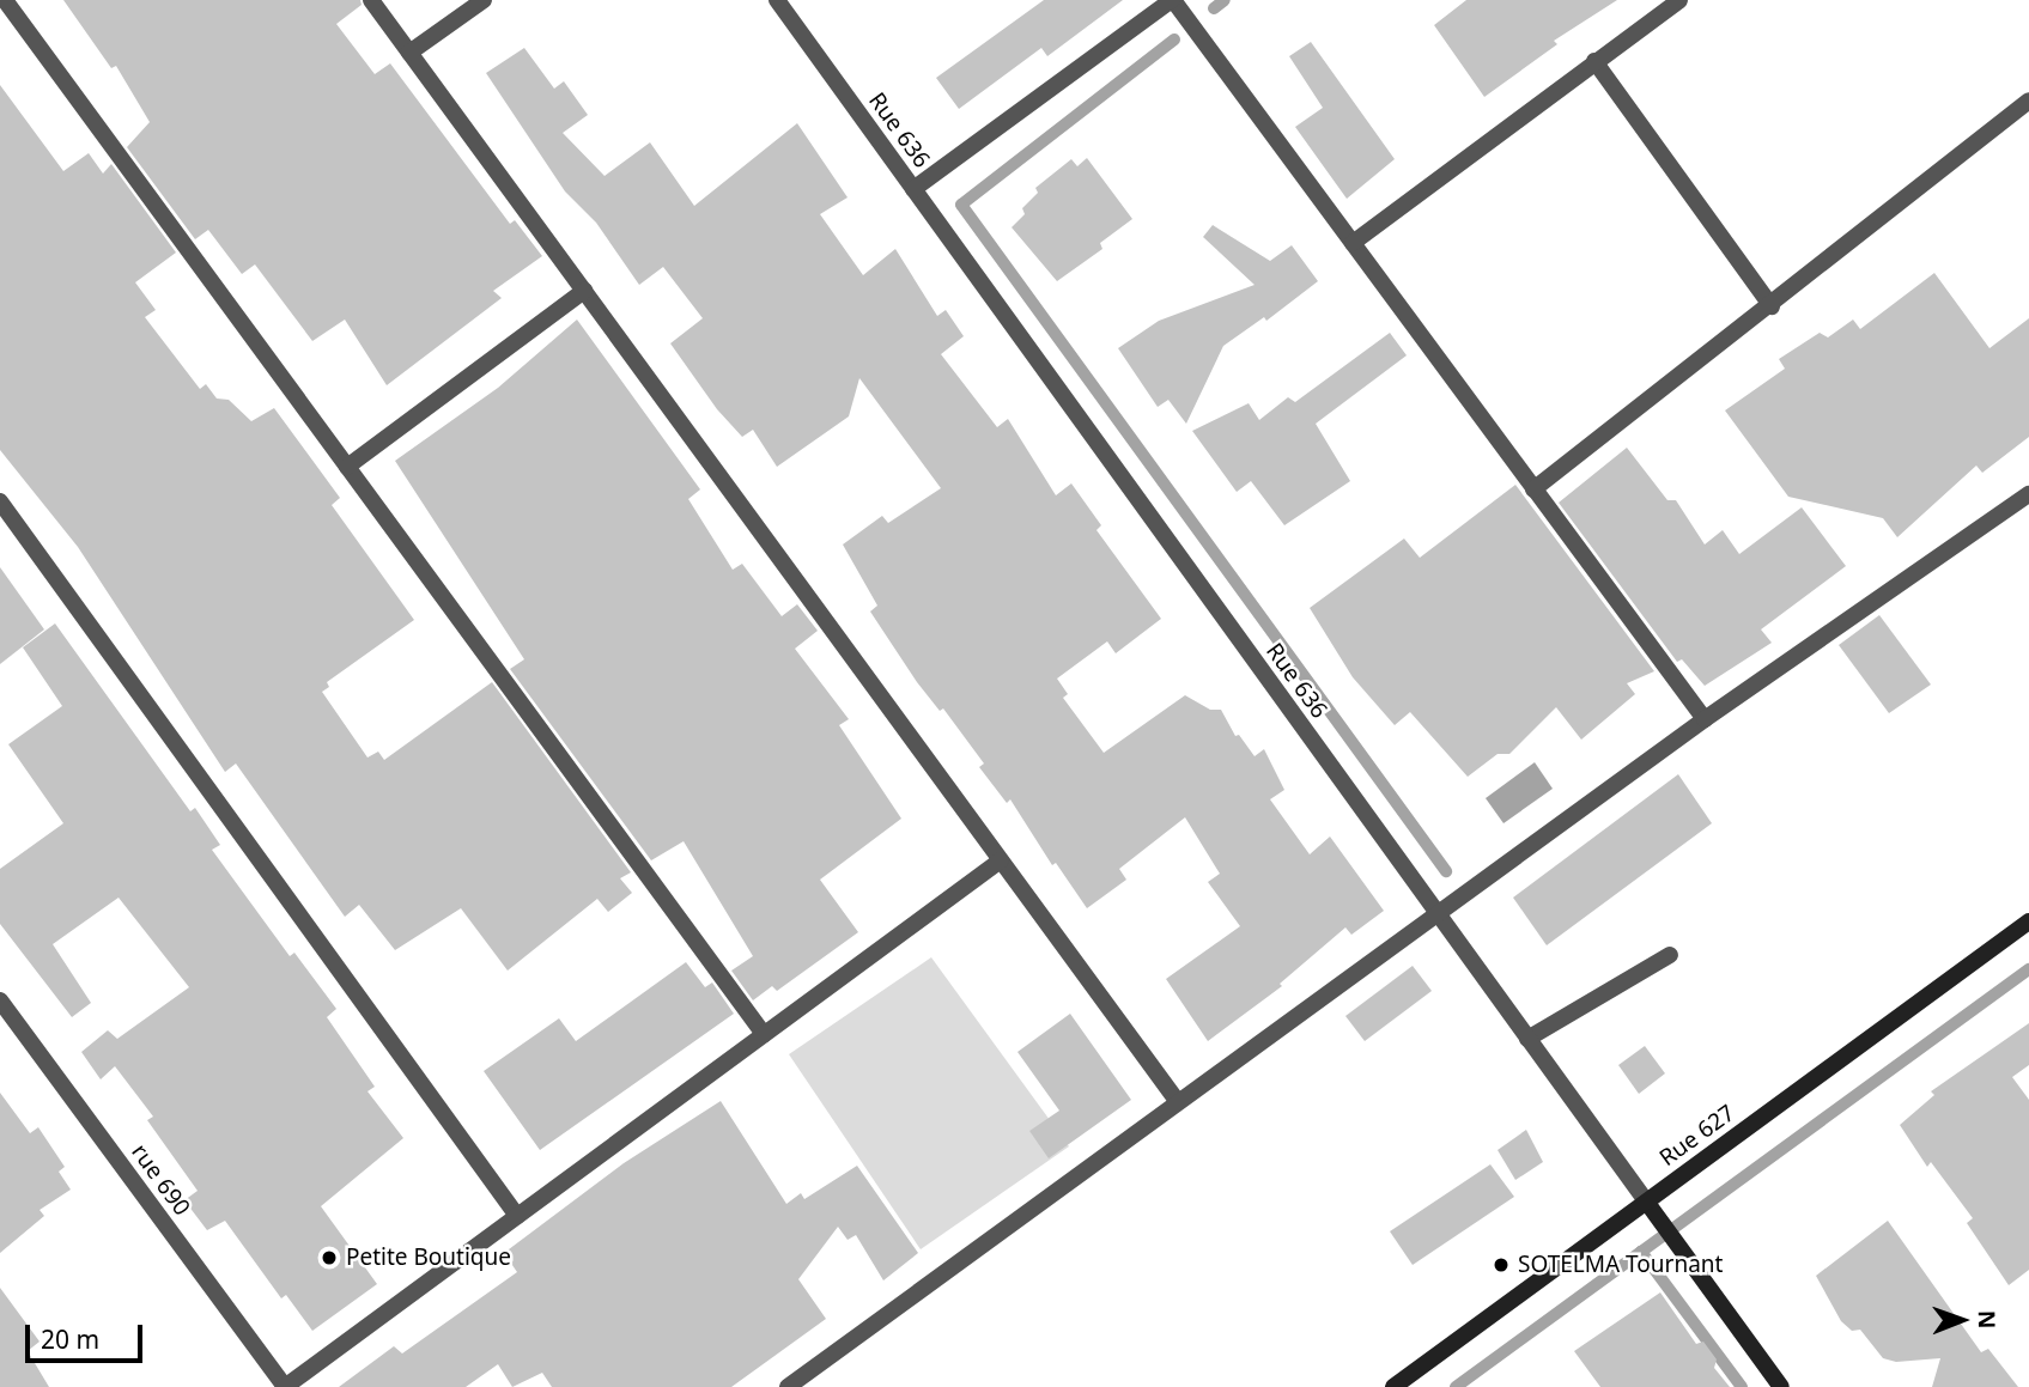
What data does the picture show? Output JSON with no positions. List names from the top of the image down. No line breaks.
{"streets":{"street":["Rue 636","Rue 627","rue 690"]},"crossings":[["Rue 636","Rue 627"]],"places":["Petite Boutique","SOTELMA Tournant"],"scale_bar":"20 m","north":"right"}
